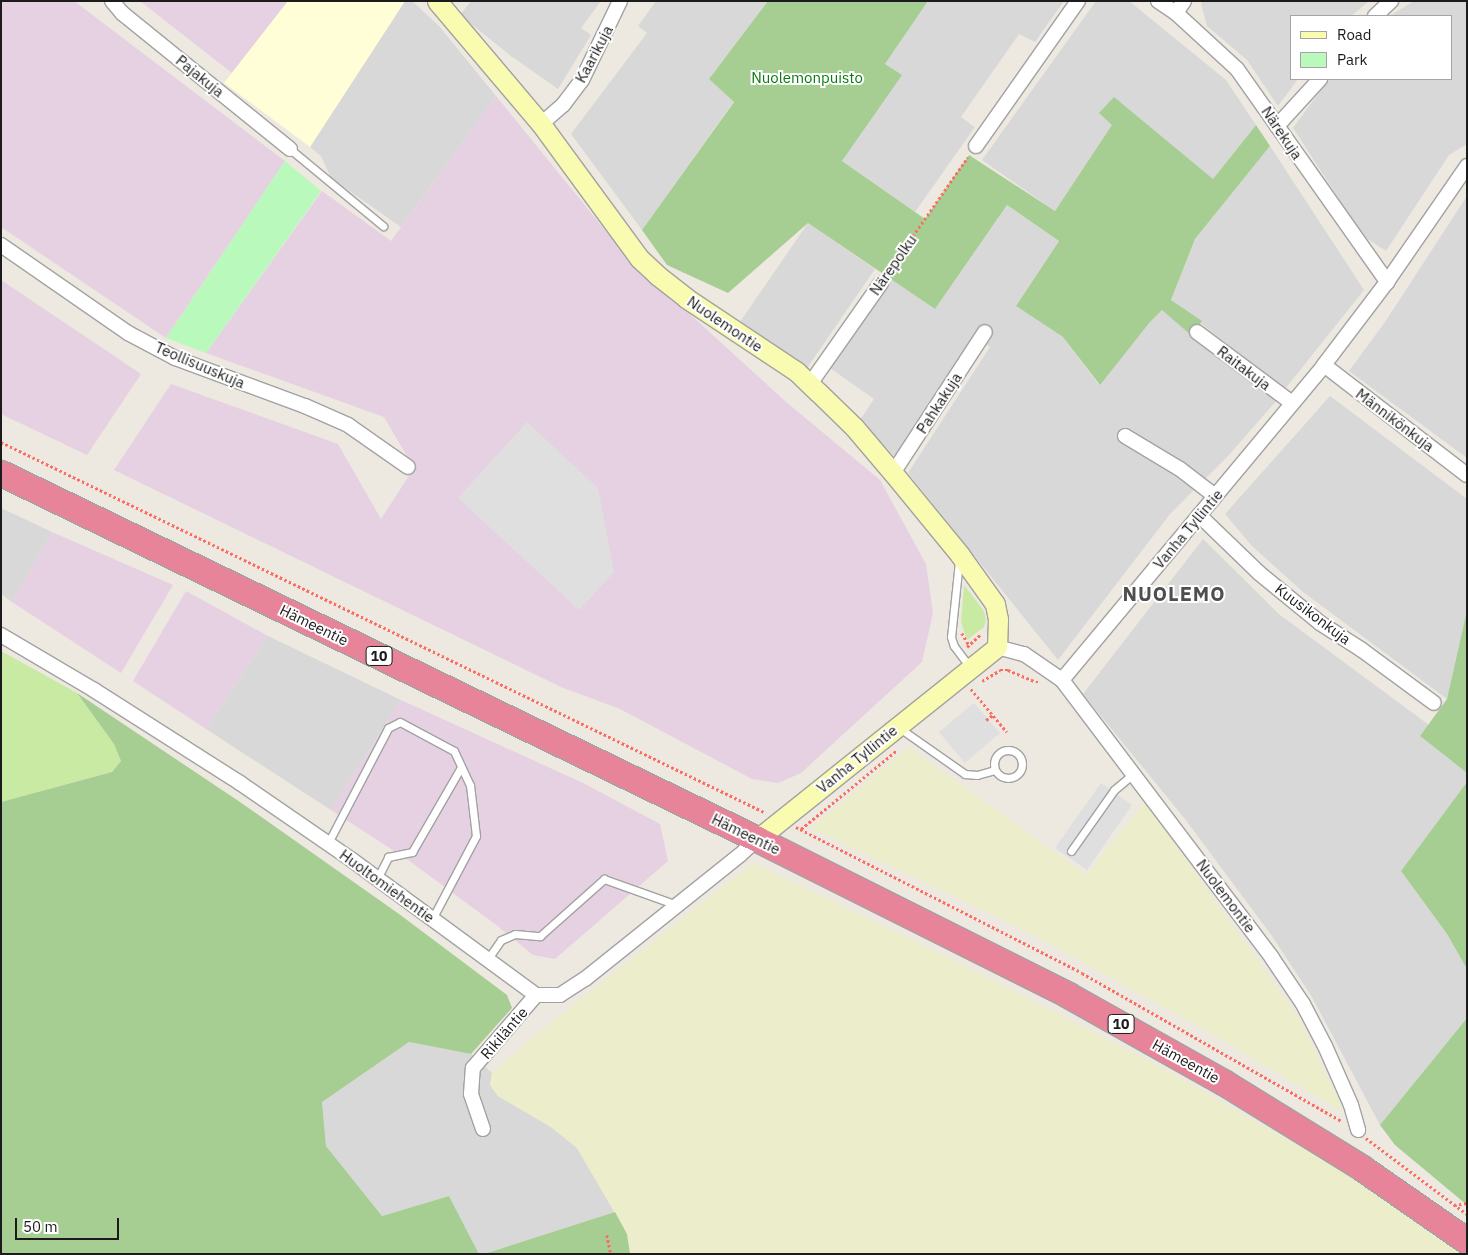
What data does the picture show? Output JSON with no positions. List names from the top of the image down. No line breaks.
{"streets":{"highway":["Hämeentie","10"],"street":["Kaarikuja","Pajakuja","Närekuja","Närepolku","Nuolemontie","Teollisuuskuja","Raitakuja","Pahkakuja","Männikönkuja","Vanha Tyllintie","Kuusikonkuja","Huoltomiehentie","Rikiläntie"]},"crossings":[["Kaarikuja","Nuolemontie"],["Närekuja","Vanha Tyllintie"],["Närepolku","Nuolemontie"],["Nuolemontie","Pahkakuja"],["Nuolemontie","Vanha Tyllintie"],["Raitakuja","Vanha Tyllintie"],["Männikönkuja","Vanha Tyllintie"],["Vanha Tyllintie","Kuusikonkuja"],["Vanha Tyllintie","Hämeentie"],["Huoltomiehentie","Rikiläntie"]],"districts":["NUOLEMO"],"parks":["Nuolemonpuisto"],"legend":["Road","Park"],"scale_bar":"50 m"}
